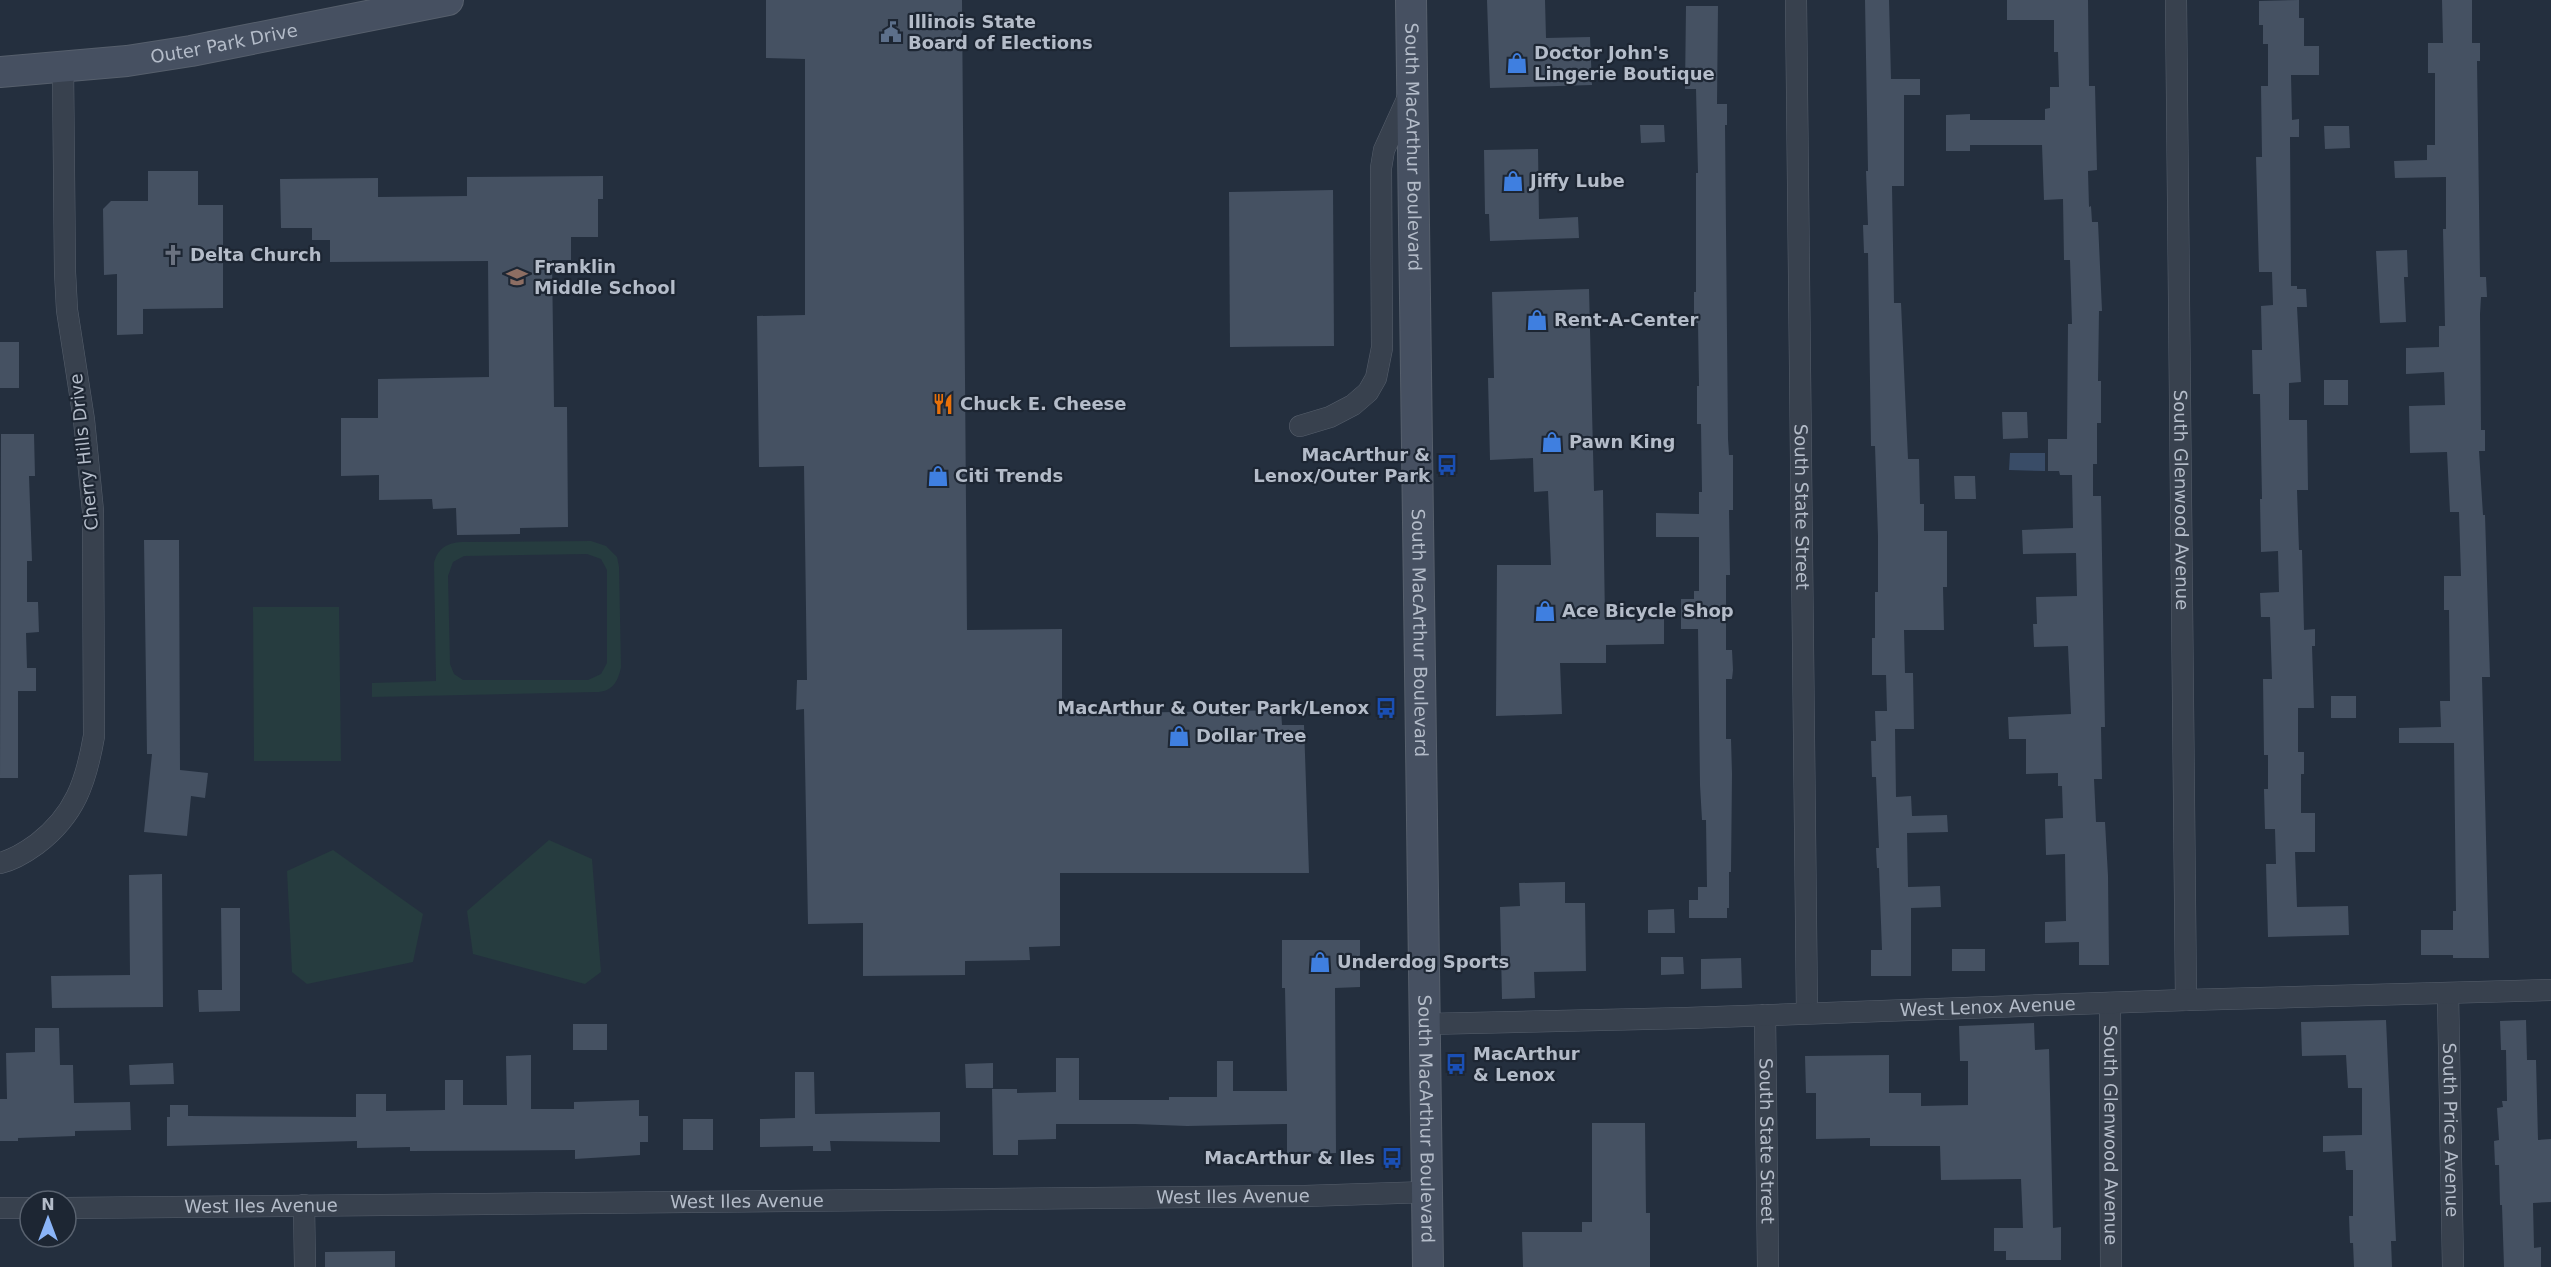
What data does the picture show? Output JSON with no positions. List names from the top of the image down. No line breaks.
{"streets":{"main road":["Outer Park Drive","South MacArthur Boulevard"],"street":["Cherry Hills Drive","South Glenwood Avenue","South State Street","West Lenox Avenue","South Price Avenue","West Iles Avenue"]},"crossings":[["Outer Park Drive","Cherry Hills Drive"],["South MacArthur Boulevard","West Lenox Avenue"],["South MacArthur Boulevard","West Iles Avenue"],["South Glenwood Avenue","West Lenox Avenue"],["South State Street","West Lenox Avenue"],["West Lenox Avenue","South Price Avenue"]],"places":{"public building":["Illinois State Board of Elections"],"shop":["Doctor John's Lingerie Boutique","Jiffy Lube","Rent-A-Center","Pawn King","Citi Trends","Ace Bicycle Shop","Dollar Tree","Underdog Sports"],"church":["Delta Church"],"school or university":["Franklin Middle School"],"restaurant":["Chuck E. Cheese"],"bus stop":["MacArthur & Lenox/Outer Park","MacArthur & Outer Park/Lenox","MacArthur & Lenox","MacArthur & Iles"]},"north":"top"}
